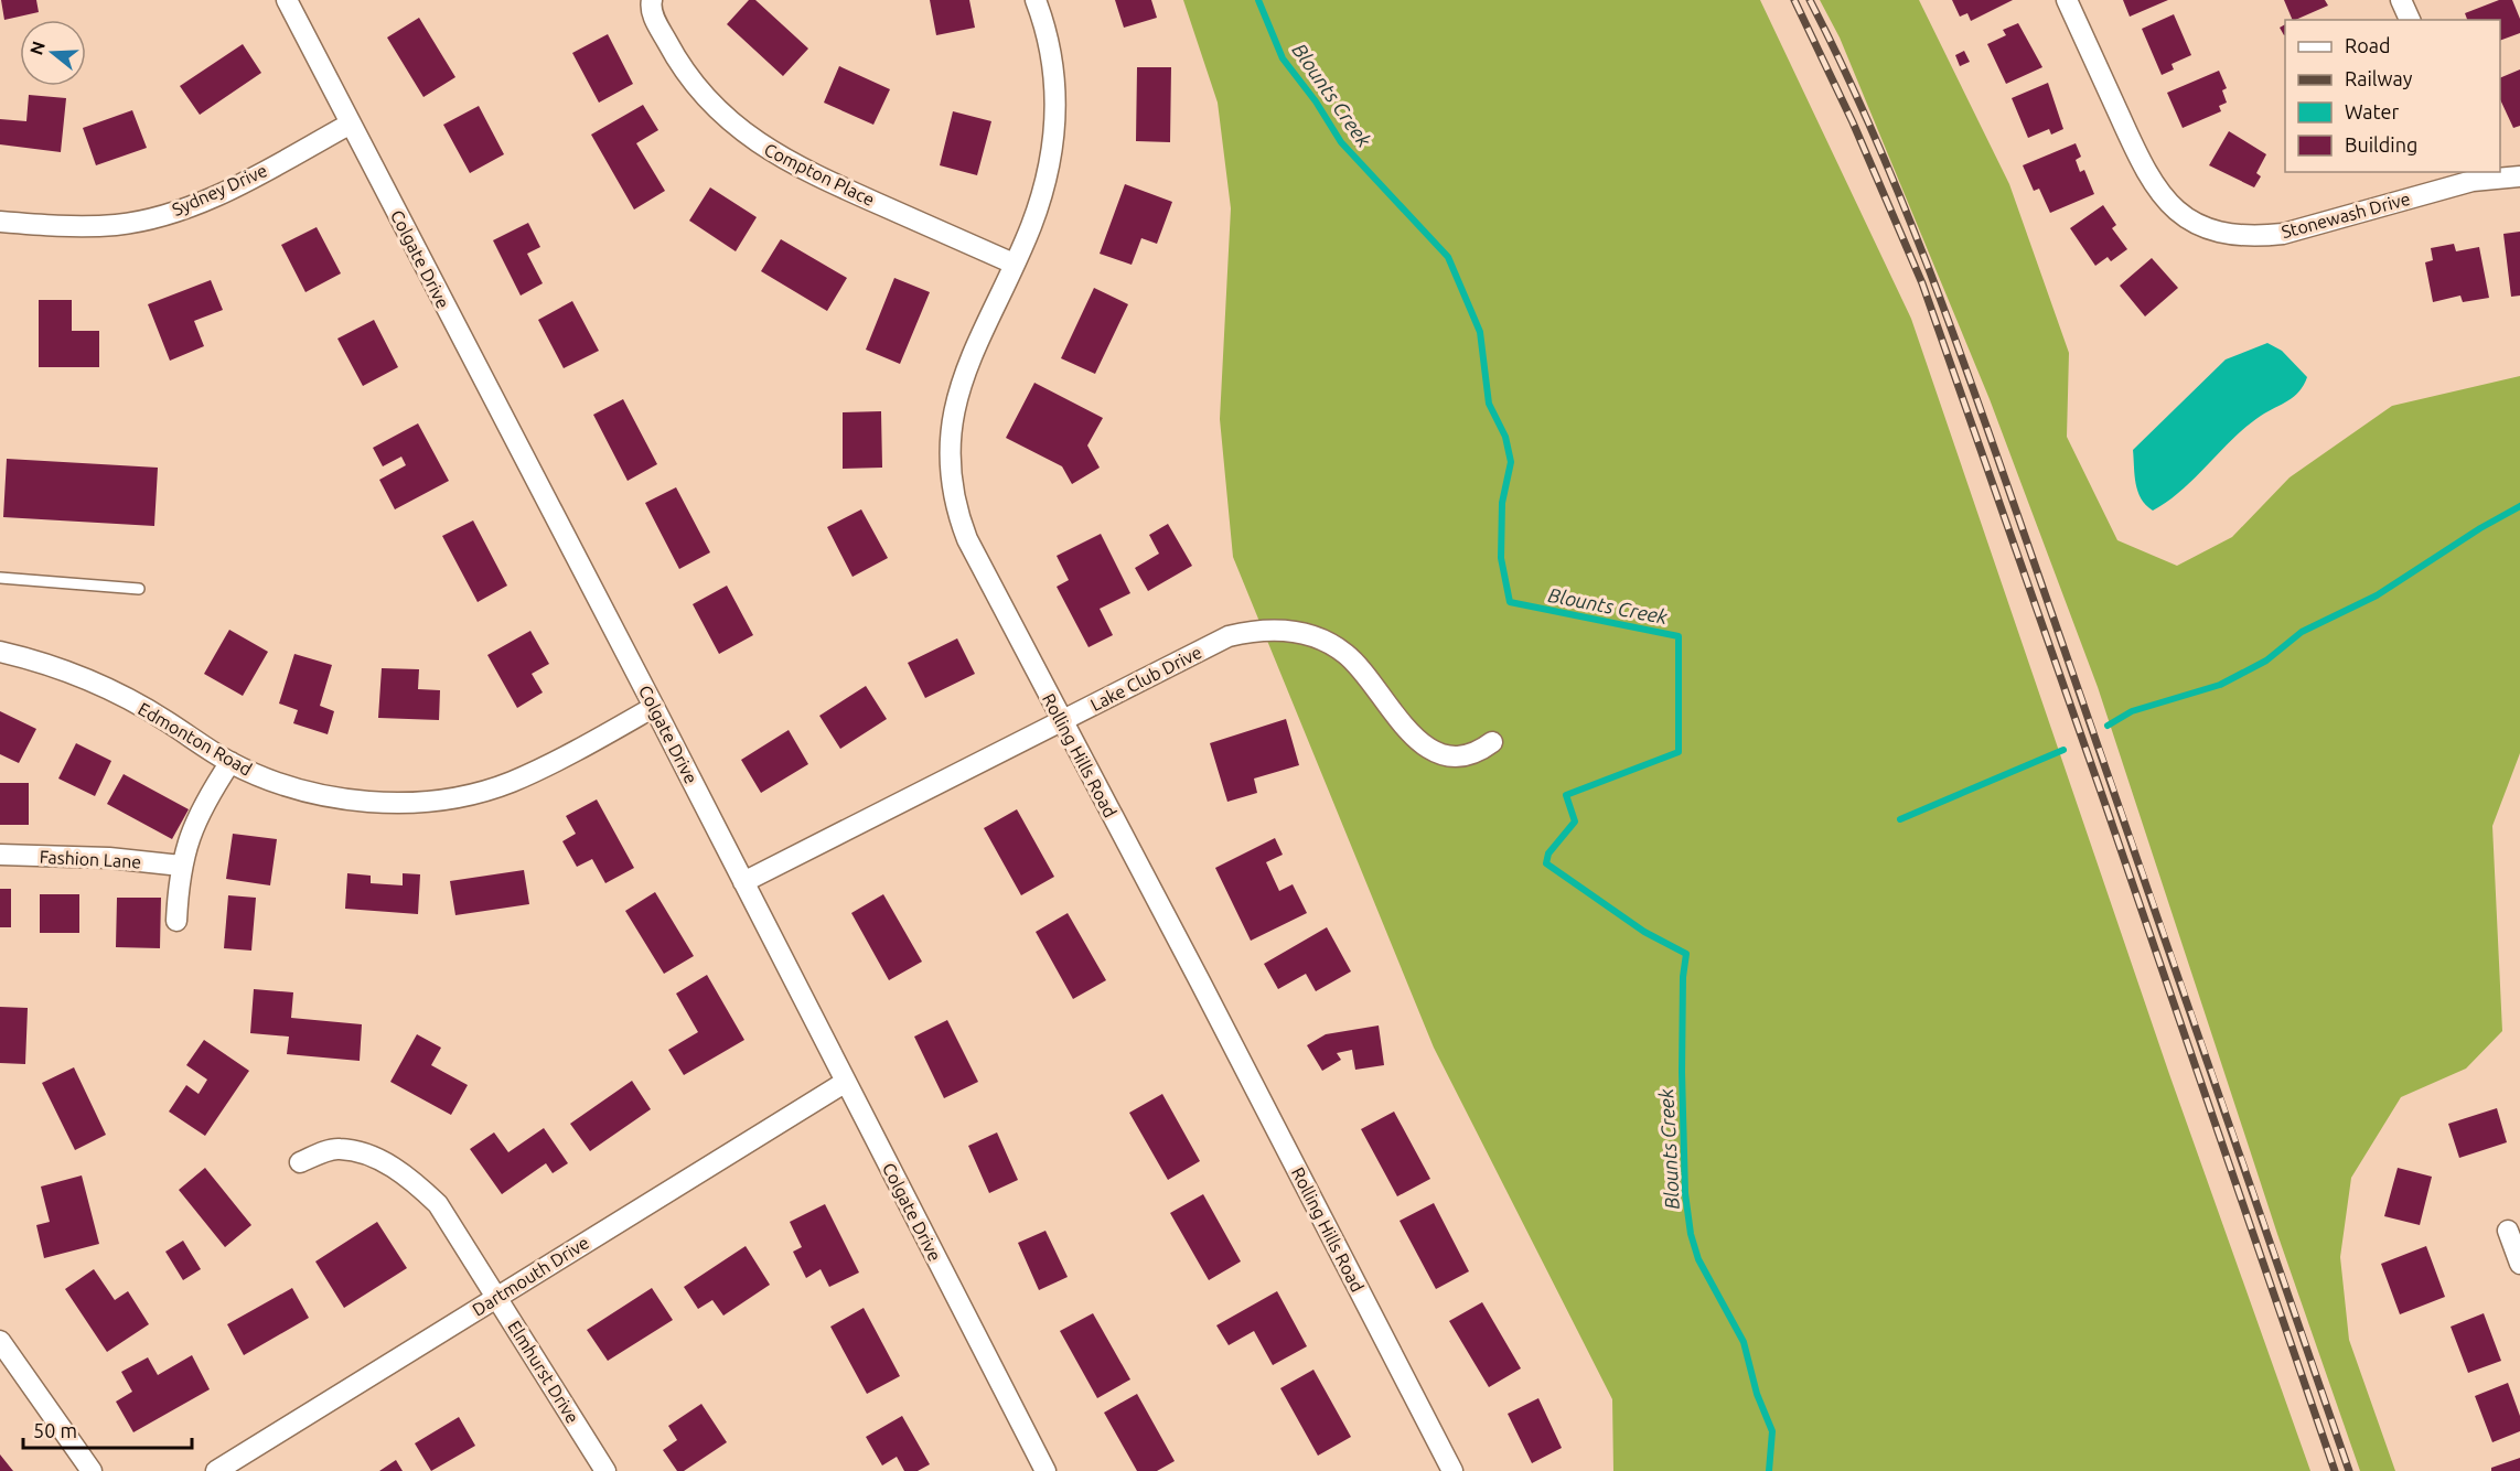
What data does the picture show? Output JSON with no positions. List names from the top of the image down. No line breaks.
{"streets":{"street":["Compton Place","Sydney Drive","Stonewash Drive","Colgate Drive","Lake Club Drive","Edmonton Road","Rolling Hills Road","Fashion Lane","Dartmouth Drive","Elmhurst Drive"]},"crossings":[["Compton Place","Rolling Hills Road"],["Sydney Drive","Colgate Drive"],["Colgate Drive","Lake Club Drive"],["Colgate Drive","Edmonton Road"],["Colgate Drive","Dartmouth Drive"],["Lake Club Drive","Rolling Hills Road"],["Dartmouth Drive","Elmhurst Drive"]],"water":["Blounts Creek"],"legend":["Road","Railway","Water","Building"],"scale_bar":"50 m","north":"left"}
